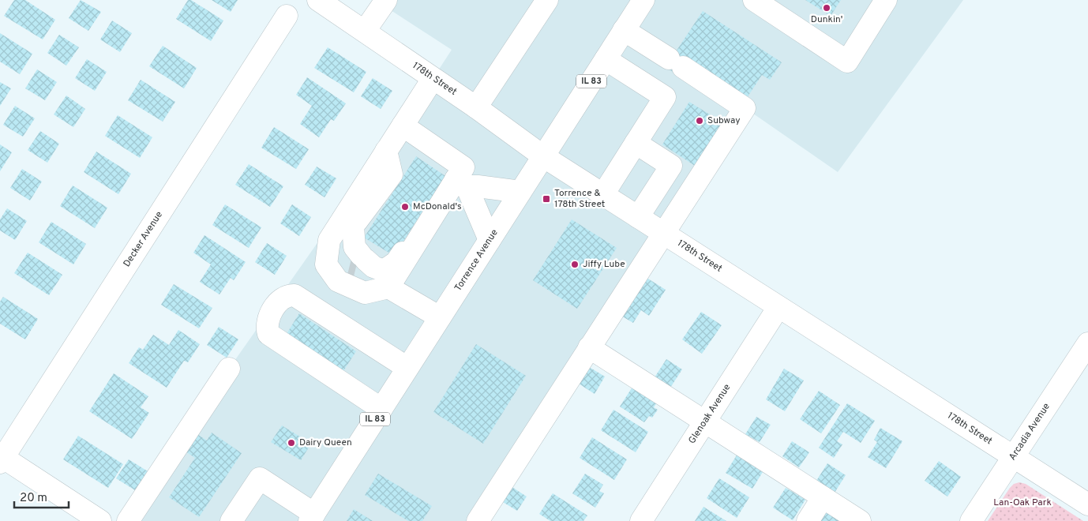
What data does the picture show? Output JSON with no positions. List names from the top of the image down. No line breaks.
{"streets":{"street":["178th Street","IL 83","Decker Avenue","Torrence Avenue","Glenoak Avenue","Arcadia Avenue"]},"crossings":[["178th Street","Torrence Avenue"],["178th Street","Glenoak Avenue"],["178th Street","Arcadia Avenue"]],"parks":["Lan-Oak Park"],"places":{"other":["Dunkin'","Subway","McDonald's","Jiffy Lube","Dairy Queen"],"transit":["Torrence & 178th Street"]},"scale_bar":"20 m"}
